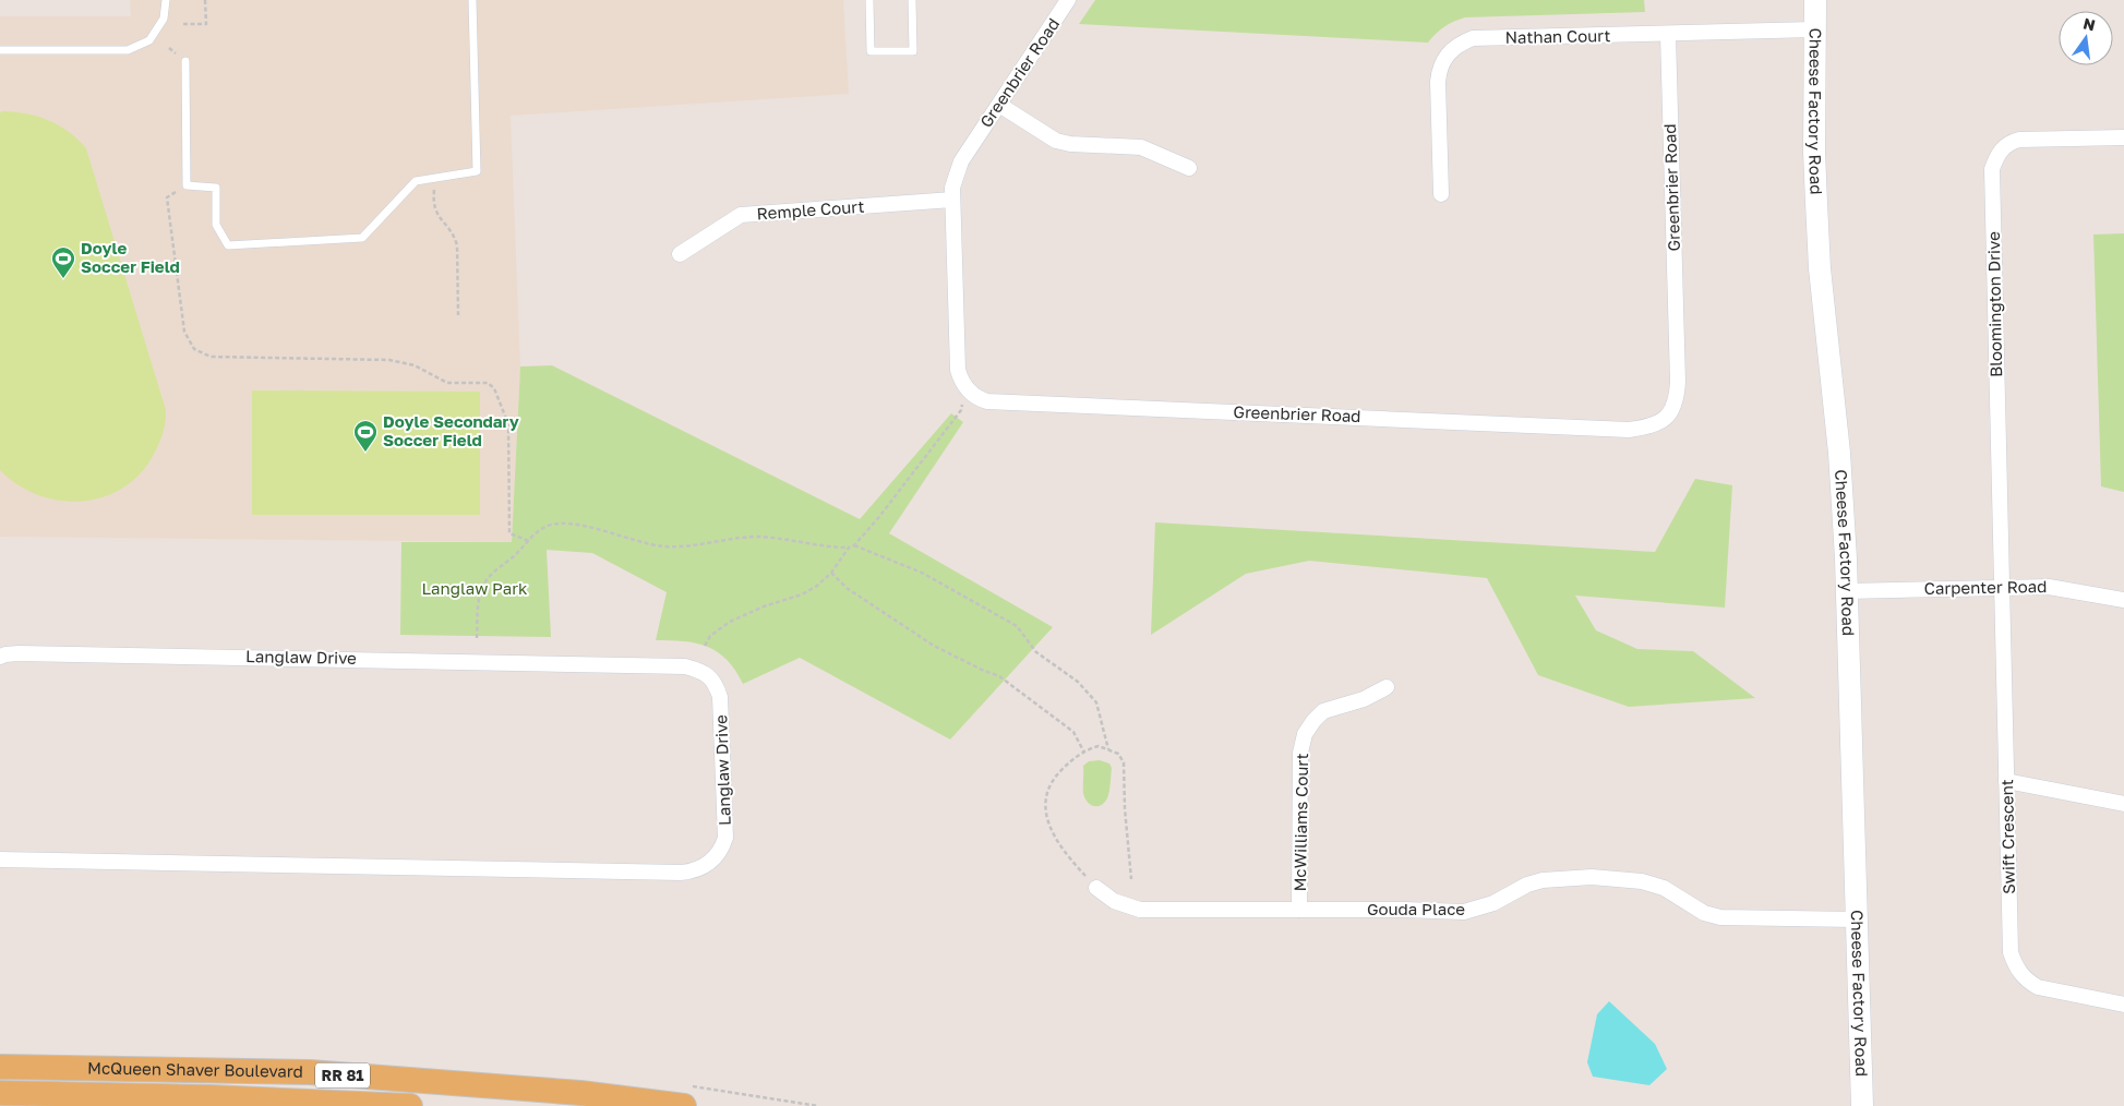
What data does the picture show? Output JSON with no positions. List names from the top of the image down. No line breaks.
{"streets":{"main road":["Cheese Factory Road","McQueen Shaver Boulevard","RR 81"],"street":["Nathan Court","Greenbrier Road","Remple Court","Bloomington Drive","Carpenter Road","Langlaw Drive","McWilliams Court","Swift Crescent","Gouda Place"]},"crossings":[["Nathan Court","Greenbrier Road"],["Nathan Court","Cheese Factory Road"],["Greenbrier Road","Remple Court"],["Cheese Factory Road","Carpenter Road"],["Cheese Factory Road","Gouda Place"],["Bloomington Drive","Carpenter Road"],["Bloomington Drive","Swift Crescent"],["Carpenter Road","Swift Crescent"],["McWilliams Court","Gouda Place"]],"parks":["Langlaw Park"],"places":{"sports":["Doyle Soccer Field","Doyle Secondary Soccer Field"]},"north":"top"}
